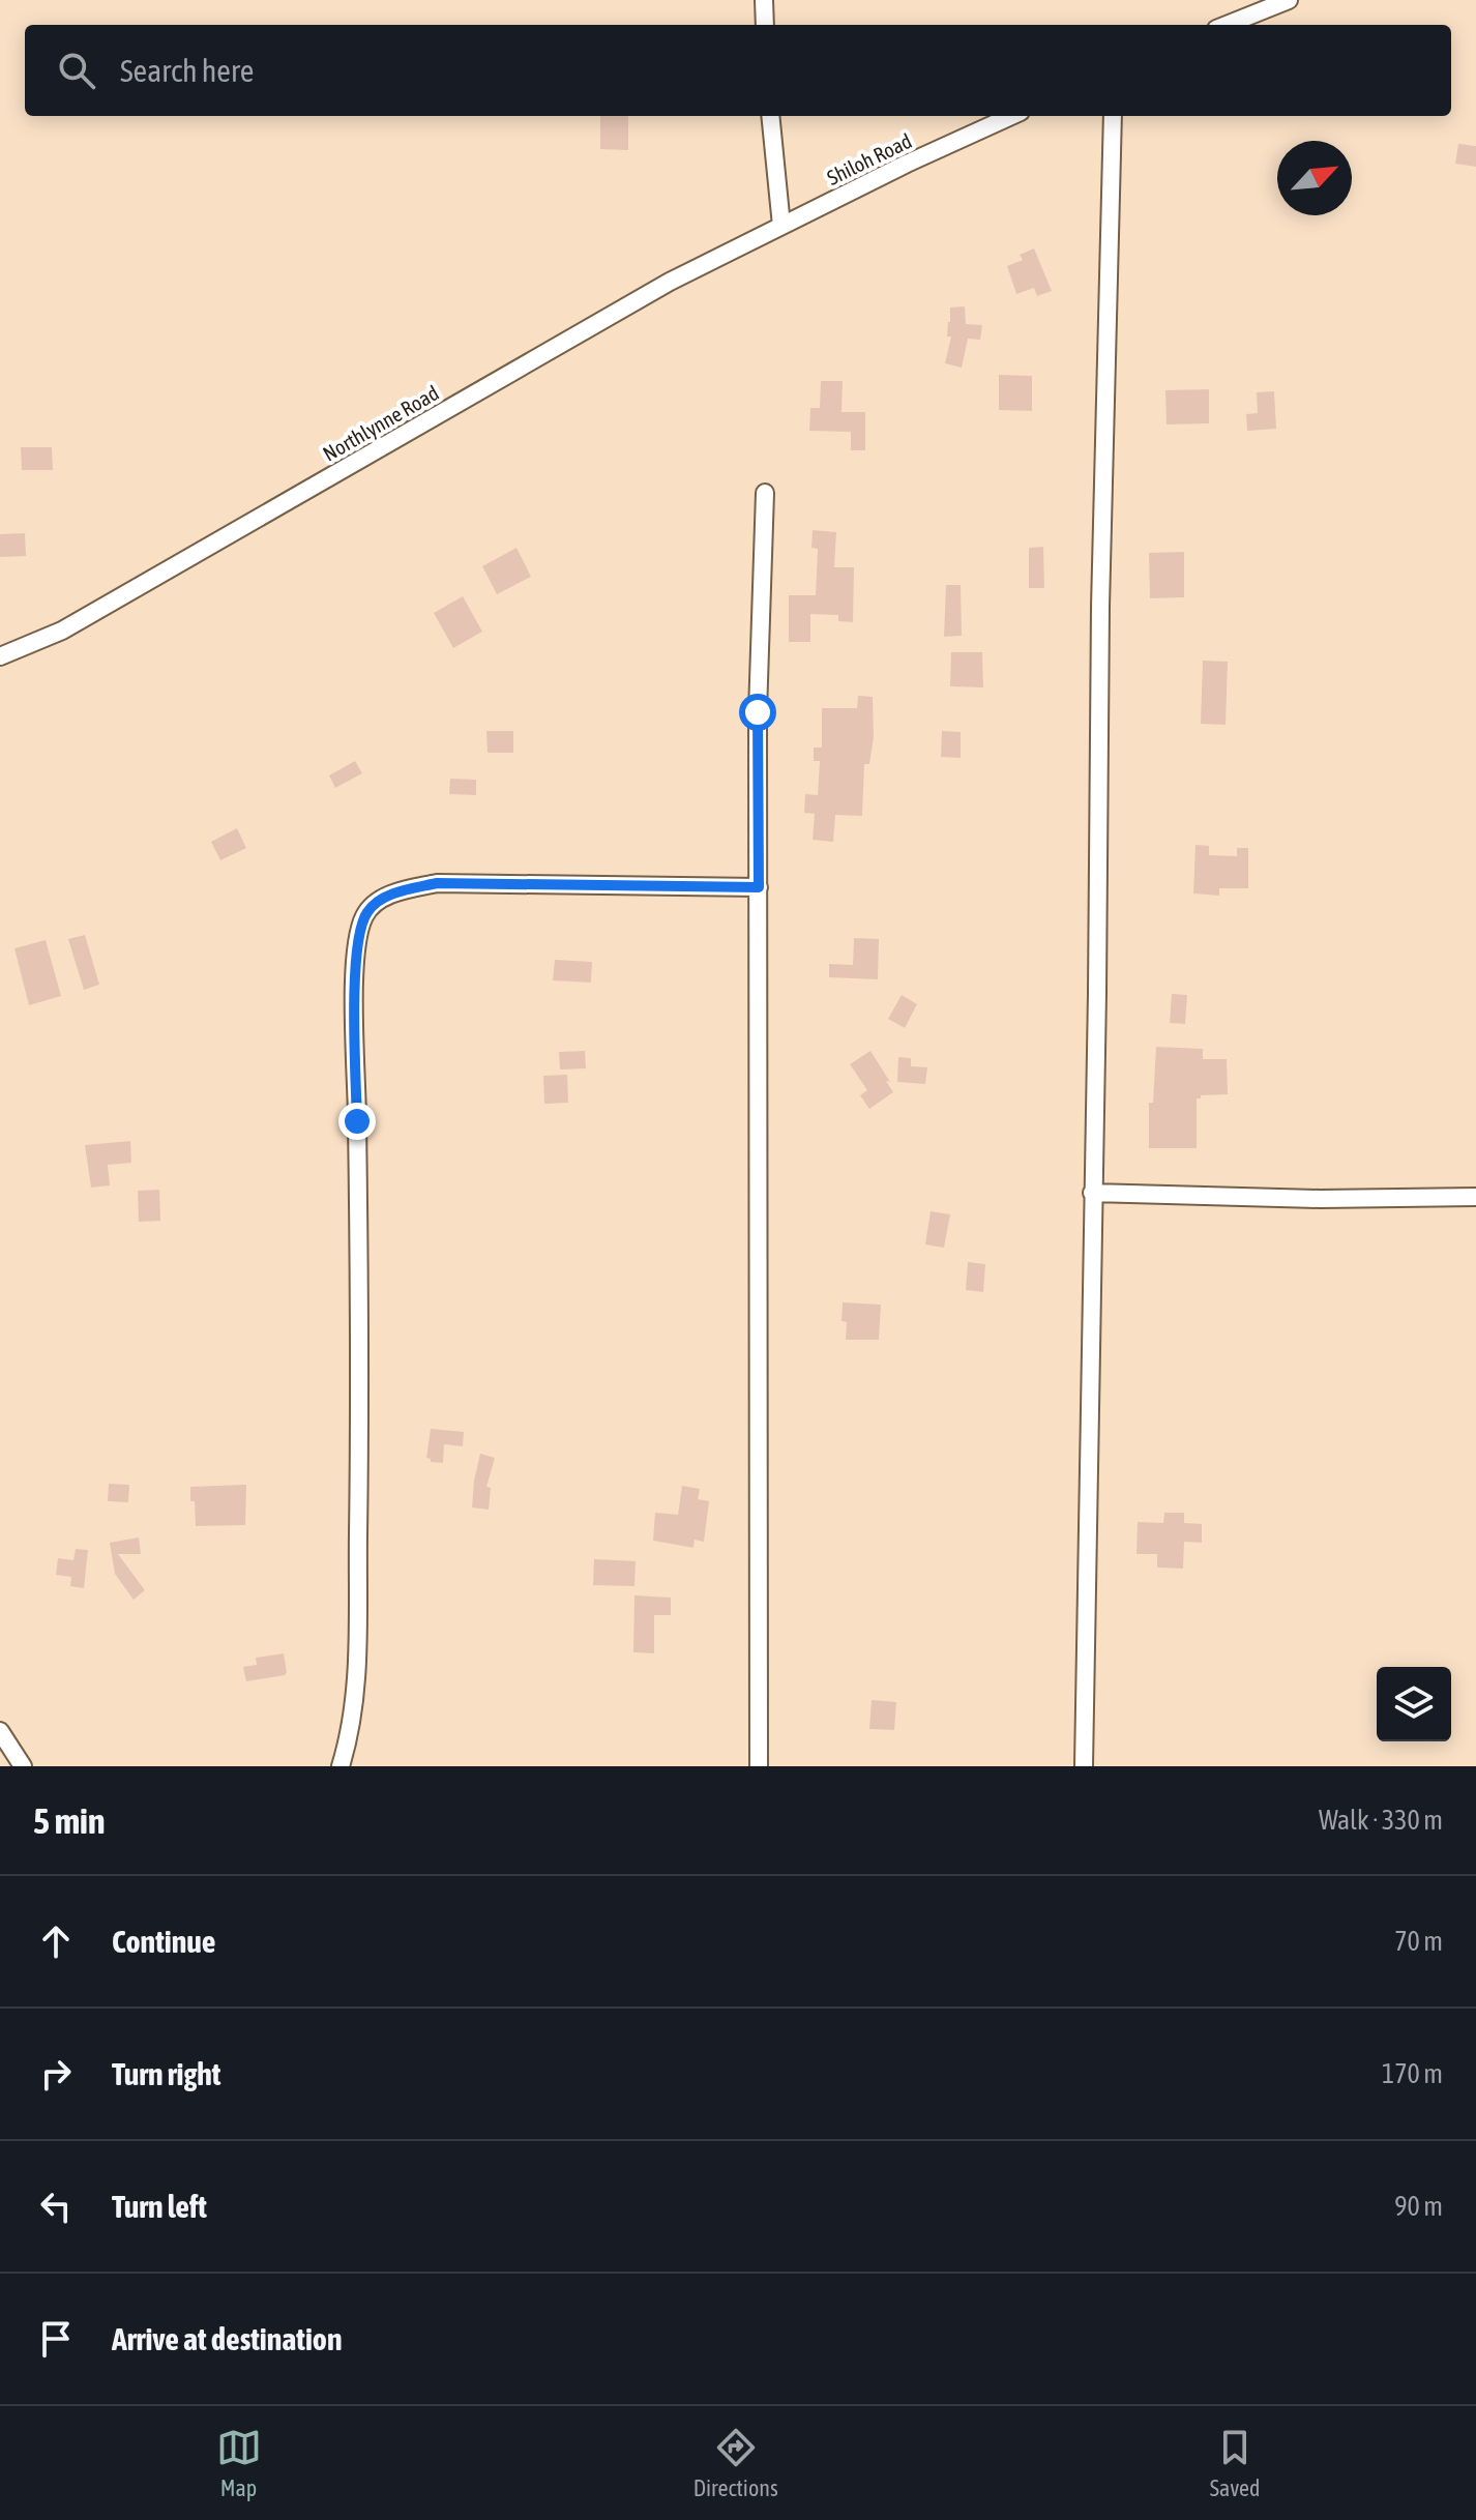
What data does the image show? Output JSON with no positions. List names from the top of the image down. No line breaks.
{"streets":{"street":["Shiloh Road","Northlynne Road"]},"crossings":[["Shiloh Road","Northlynne Road"]],"north":"top right","page":{"search":"Search here","heading":["5 min","Walk · 330 m"],"list":[["Continue","70 m"],["Turn right","170 m"],["Turn left","90 m"],"Arrive at destination"],"nav":["Map","Directions","Saved"]}}
